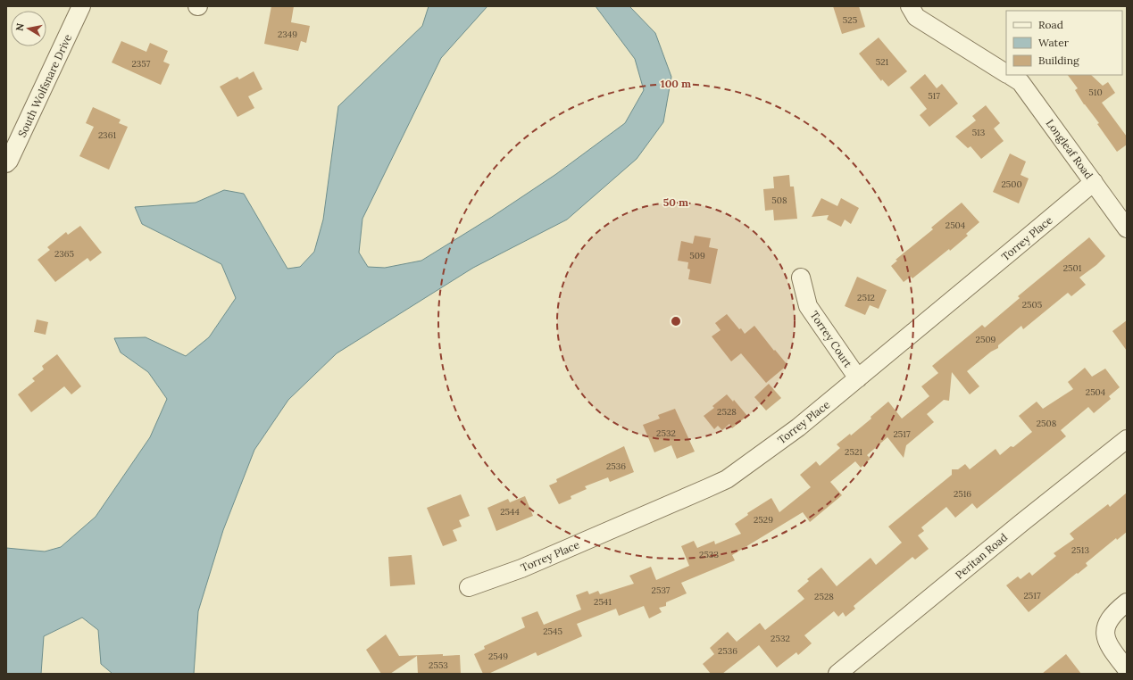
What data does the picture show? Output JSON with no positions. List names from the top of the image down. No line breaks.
{"streets":{"street":["South Wolfsnare Drive","Longleaf Road","Torrey Place","Torrey Court","Peritan Road"]},"crossings":[["Longleaf Road","Torrey Place"],["Torrey Place","Torrey Court"]],"house_numbers":["525","2349","521","2357","510","517","513","2361","2500","508","2504","2365","509","2501","2512","2505","2509","2504","2528","2508","2532","2517","2521","2536","2516","2544","2529","2513","2533","2537","2517","2528","2541","2545","2532","2536","2549","2553"],"legend":["Road","Water","Building"],"north":"left","rings":["100 m","50 m"]}
